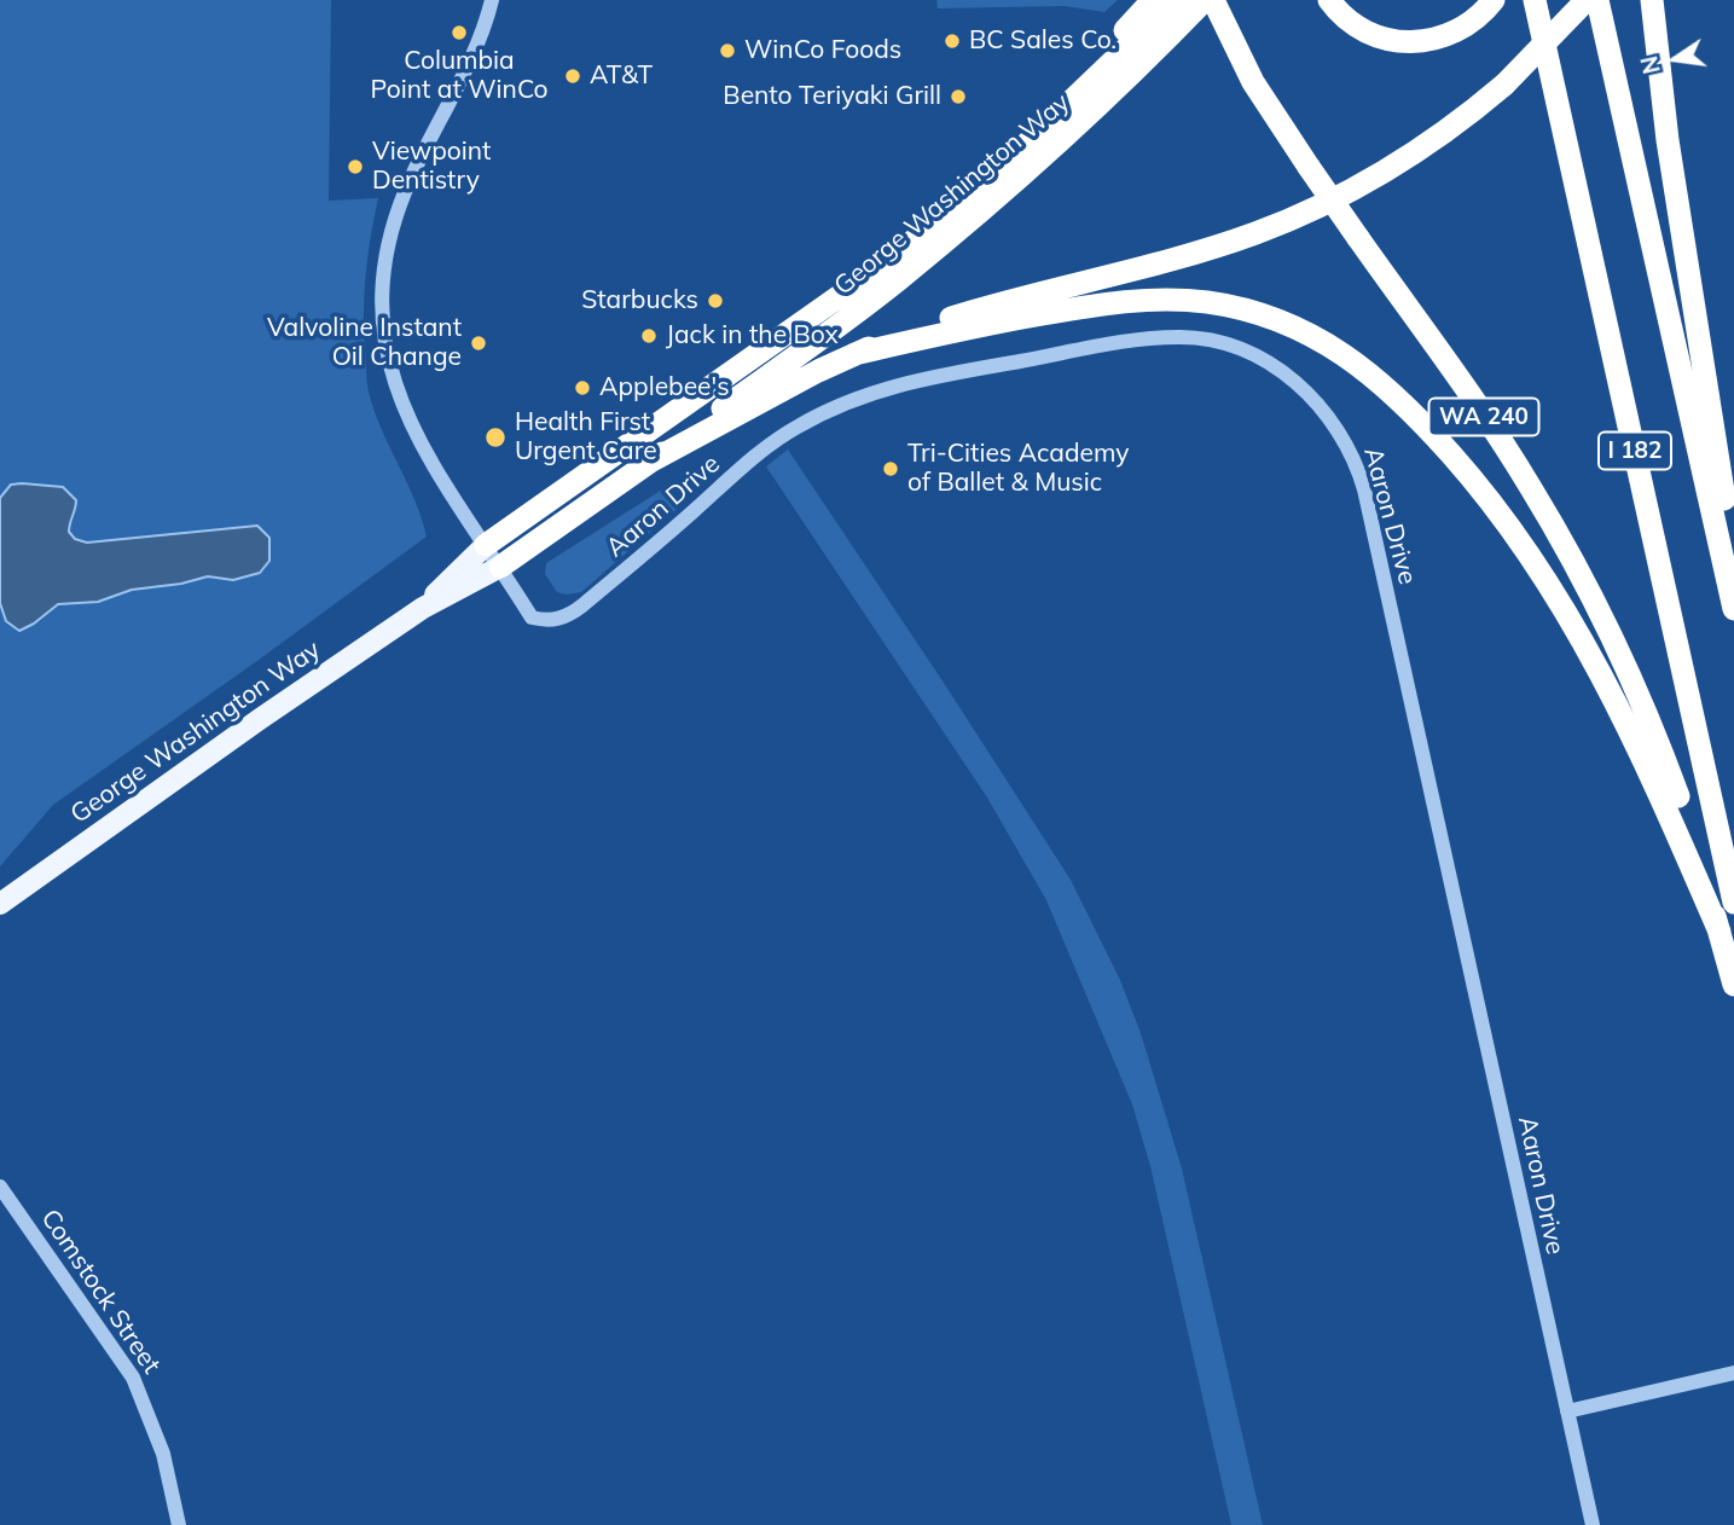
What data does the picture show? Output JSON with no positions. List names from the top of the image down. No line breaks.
{"streets":{"highway":["George Washington Way","WA 240","I 182"],"street":["Aaron Drive","Comstock Street"]},"crossings":[["George Washington Way","Aaron Drive"]],"places":["Columbia Point at WinCo","BC Sales Co.","WinCo Foods","AT&T","Bento Teriyaki Grill","Viewpoint Dentistry","Starbucks","Jack in the Box","Valvoline Instant Oil Change","Applebee's","Health First Urgent Care","Tri-Cities Academy of Ballet & Music"],"north":"left"}
